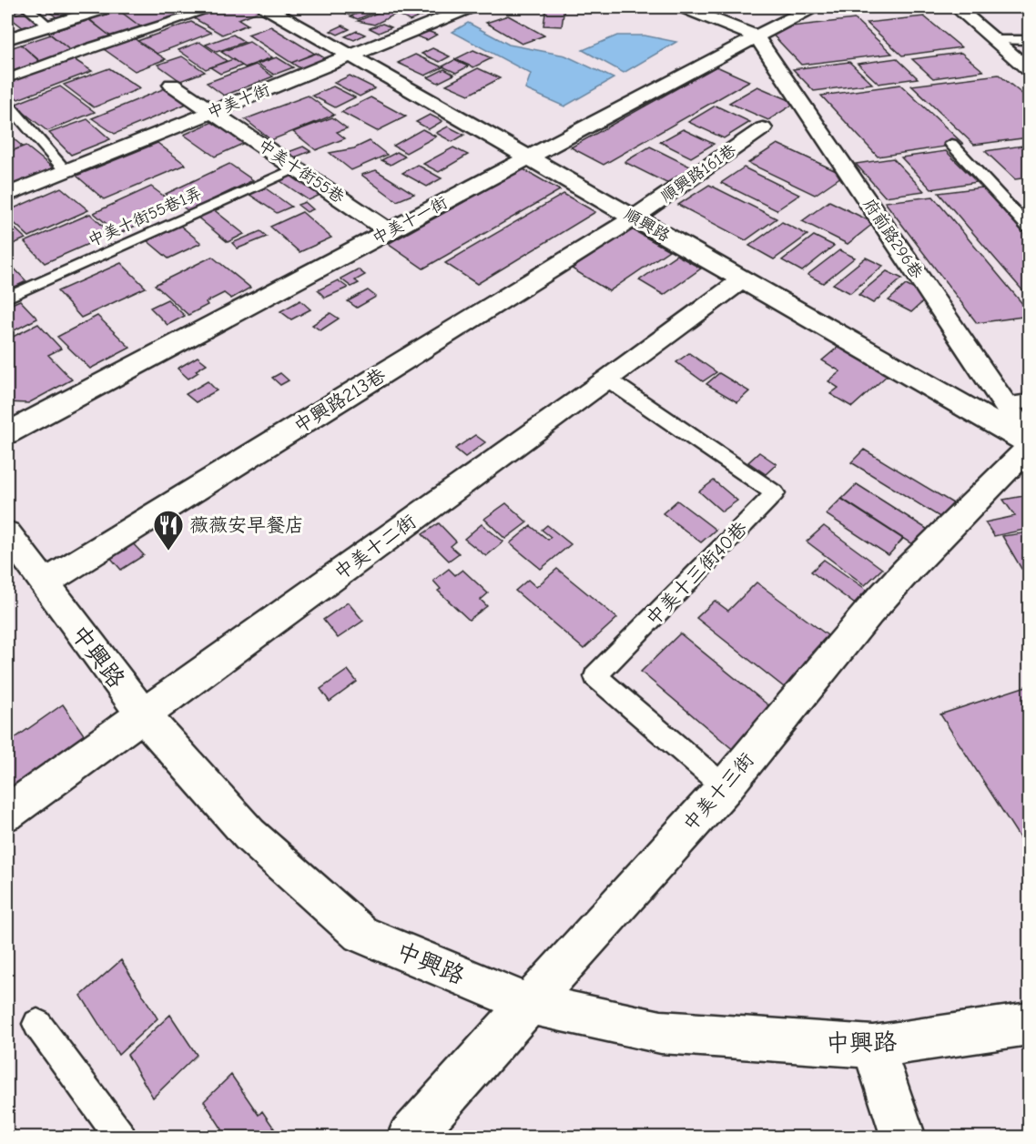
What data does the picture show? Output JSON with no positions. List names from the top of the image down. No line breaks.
{"streets":{"street":["中美十街","中美十街55巷","順興路161巷","中美十一街","順興路","府前路296巷","中興路213巷","中美十二街","中興路","中美十三街"],"lane":["中美十街55巷1弄","中美十三街40巷"]},"crossings":[["中美十街","中美十街55巷"],["中美十街","順興路"],["中美十街55巷","中美十街55巷1弄"],["中美十街55巷","中美十一街"],["順興路161巷","順興路"],["順興路161巷","中興路213巷"],["中美十一街","順興路"],["中美十一街","府前路296巷"],["順興路","府前路296巷"],["順興路","中興路213巷"],["順興路","中美十二街"],["中興路213巷","中興路"],["中美十二街","中美十三街40巷"],["中美十二街","中興路"],["中美十三街40巷","中美十三街"],["中興路","中美十三街"]],"places":{"restaurant":["薇薇安早餐店"]}}
